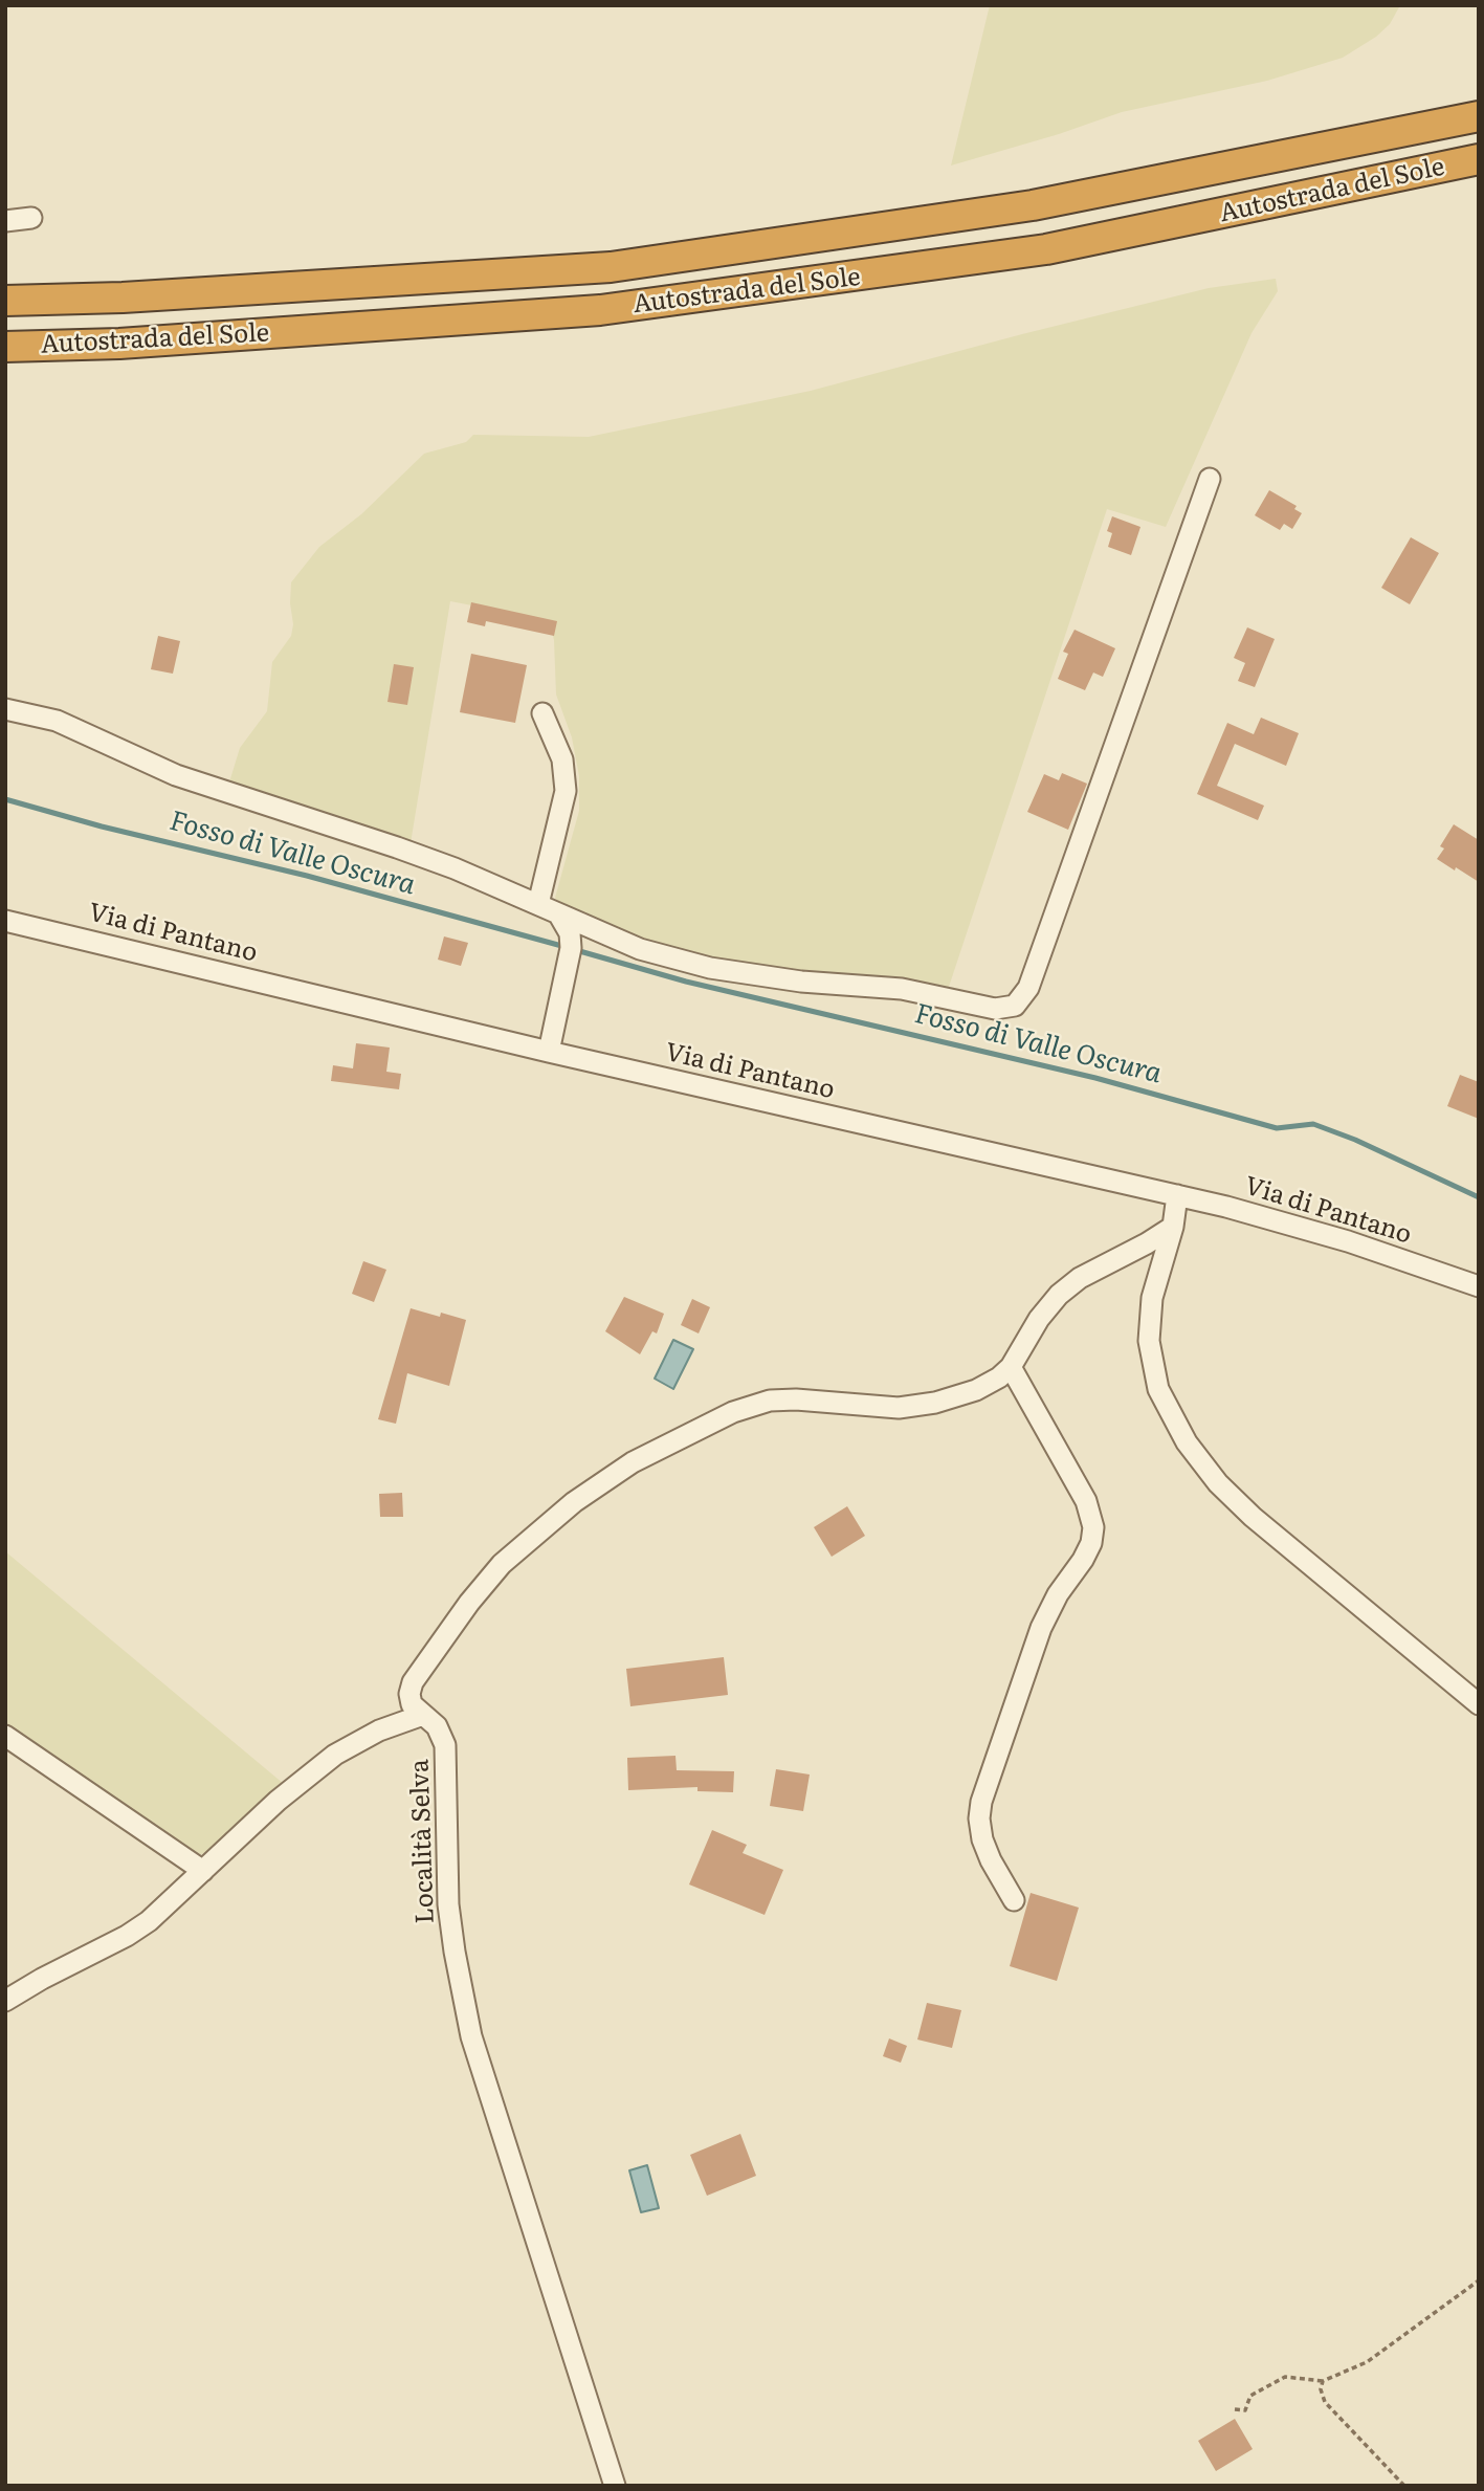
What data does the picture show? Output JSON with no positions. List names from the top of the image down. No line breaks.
{"streets":{"highway":["Autostrada del Sole"],"street":["Via di Pantano","Località Selva"]},"water":["Fosso di Valle Oscura"]}
